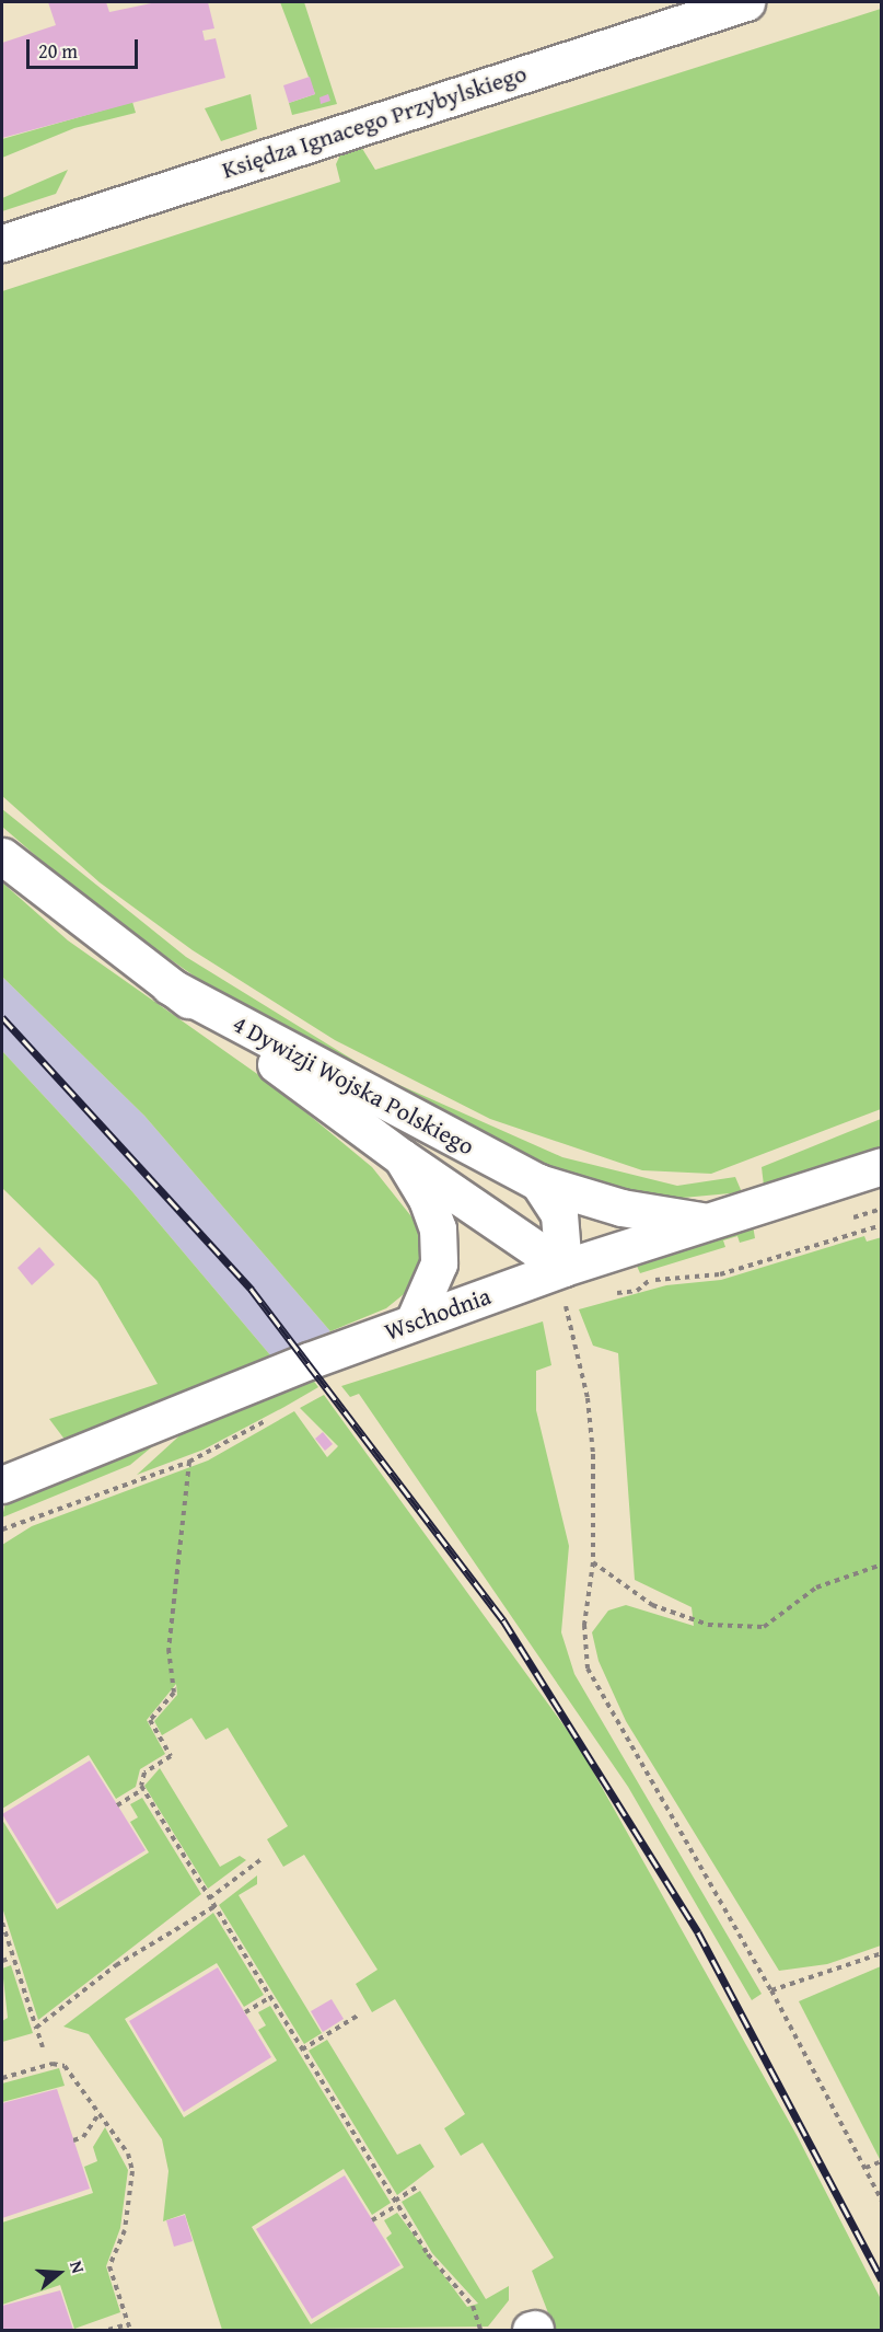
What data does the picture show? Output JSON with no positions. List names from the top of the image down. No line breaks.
{"streets":{"street":["Księdza Ignacego Przybylskiego","4 Dywizji Wojska Polskiego","Wschodnia"]},"crossings":[["4 Dywizji Wojska Polskiego","Wschodnia"]],"scale_bar":"20 m","north":"right"}
